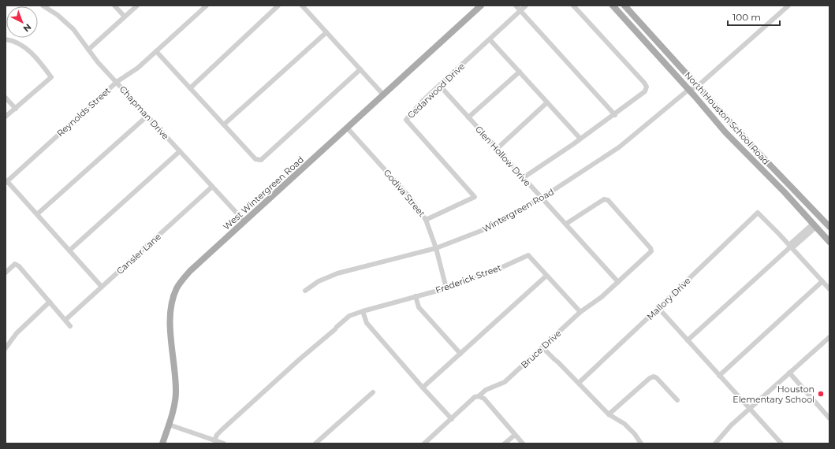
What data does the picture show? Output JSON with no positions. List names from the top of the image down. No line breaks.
{"streets":{"main road":["North Houston School Road","West Wintergreen Road"],"street":["Cedarwood Drive","Reynolds Street","Chapman Drive","Glen Hollow Drive","Godiva Street","Wintergreen Road","Cansler Lane","Frederick Street","Mallory Drive","Bruce Drive"]},"crossings":[["Cedarwood Drive","Glen Hollow Drive"],["Cedarwood Drive","Godiva Street"],["Reynolds Street","Chapman Drive"],["Chapman Drive","West Wintergreen Road"],["Chapman Drive","Cansler Lane"],["North Houston School Road","Wintergreen Road"],["Glen Hollow Drive","Wintergreen Road"],["Glen Hollow Drive","Bruce Drive"],["West Wintergreen Road","Godiva Street"],["Godiva Street","Wintergreen Road"],["Godiva Street","Frederick Street"],["Frederick Street","Bruce Drive"]],"places":["Houston Elementary School"],"scale_bar":"100 m","north":"bottom right"}
